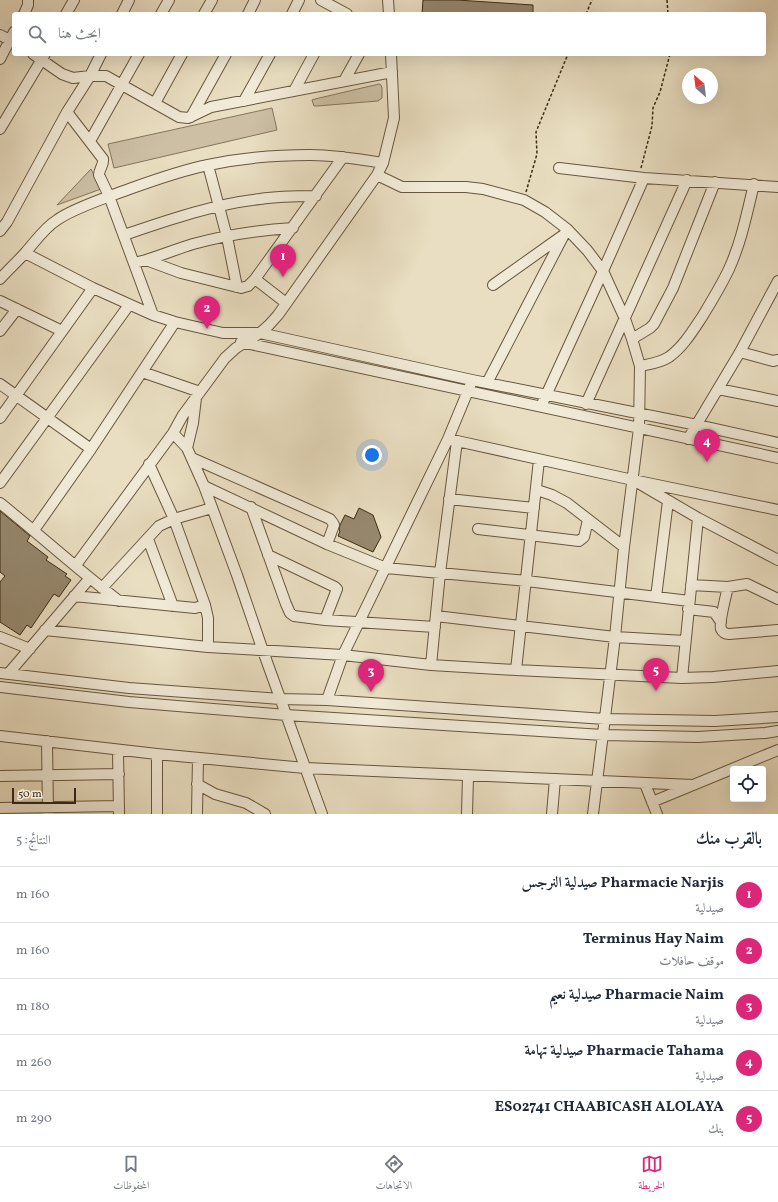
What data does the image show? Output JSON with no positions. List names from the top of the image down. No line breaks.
{"scale_bar":"50 m","north":"top left","page":{"search":"ابحث هنا","pins":["1","2","4","5","3"],"scale":"50 m","heading":["بالقرب منك","النتائج: 5"],"list":[{"mark":"1","name":"Pharmacie Narjis صيدلية النرجس","note":"صيدلية","value":"160 m"},{"mark":"2","name":"Terminus Hay Naim","note":"موقف حافلات","value":"160 m"},{"mark":"3","name":"Pharmacie Naim صيدلية نعيم","note":"صيدلية","value":"180 m"},{"mark":"4","name":"Pharmacie Tahama صيدلية تهامة","note":"صيدلية","value":"260 m"},{"mark":"5","name":"ES02741 CHAABICASH ALOLAYA","note":"بنك","value":"290 m"}],"nav":["الخريطة","الاتجاهات","المحفوظات"]}}
